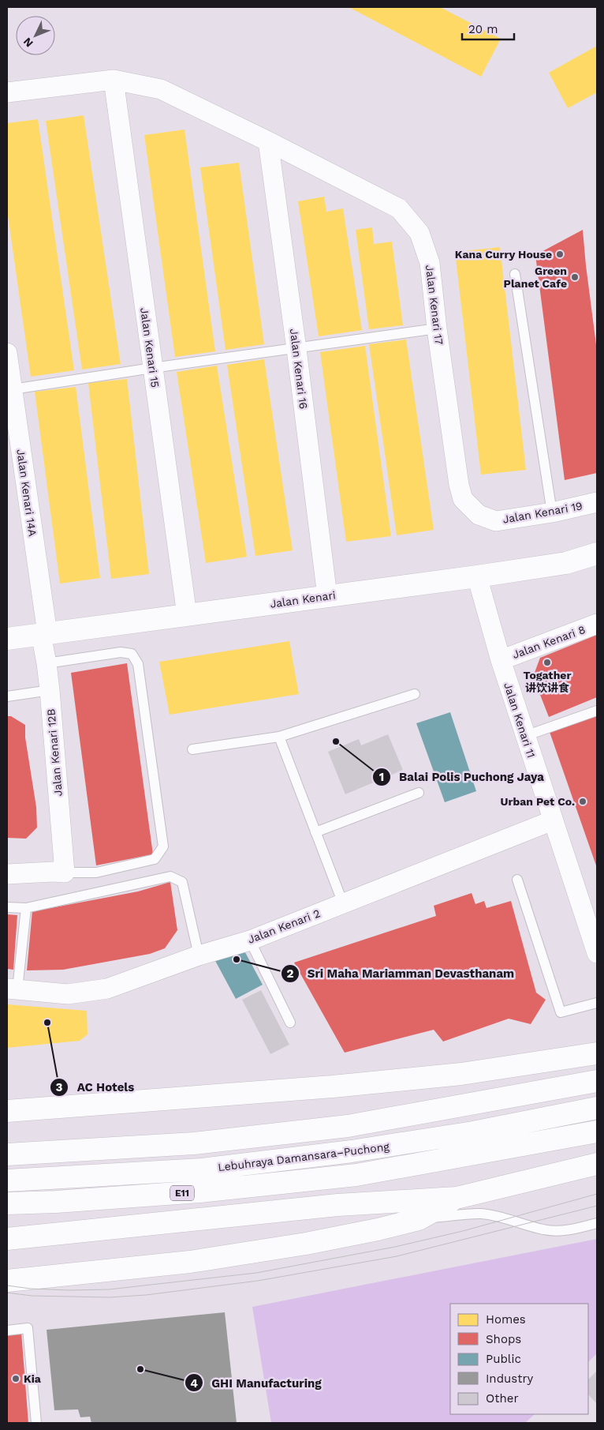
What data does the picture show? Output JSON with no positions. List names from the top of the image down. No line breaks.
{"streets":{"main road":["Jalan Kenari","Lebuhraya Damansara–Puchong","E11"],"street":["Jalan Kenari 17","Jalan Kenari 15","Jalan Kenari 16","Jalan Kenari 14A","Jalan Kenari 19","Jalan Kenari 8","Jalan Kenari 11","Jalan Kenari 12B","Jalan Kenari 2"]},"crossings":[["Jalan Kenari 17","Jalan Kenari 15"],["Jalan Kenari 17","Jalan Kenari 16"],["Jalan Kenari 17","Jalan Kenari 19"],["Jalan Kenari 15","Jalan Kenari"],["Jalan Kenari 16","Jalan Kenari"],["Jalan Kenari 14A","Jalan Kenari"],["Jalan Kenari 14A","Jalan Kenari 12B"],["Jalan Kenari","Jalan Kenari 11"],["Jalan Kenari","Jalan Kenari 12B"],["Jalan Kenari 8","Jalan Kenari 11"],["Jalan Kenari 11","Jalan Kenari 2"]],"places":["Kana Curry House","Green Planet Cafe","Togather 讲饮讲食","Balai Polis Puchong Jaya","Urban Pet Co.","Sri Maha Mariamman Devasthanam","AC Hotels","GHI Manufacturing","Kia"],"legend":["Homes","Shops","Public","Industry","Other"],"scale_bar":"20 m","north":"bottom left"}
